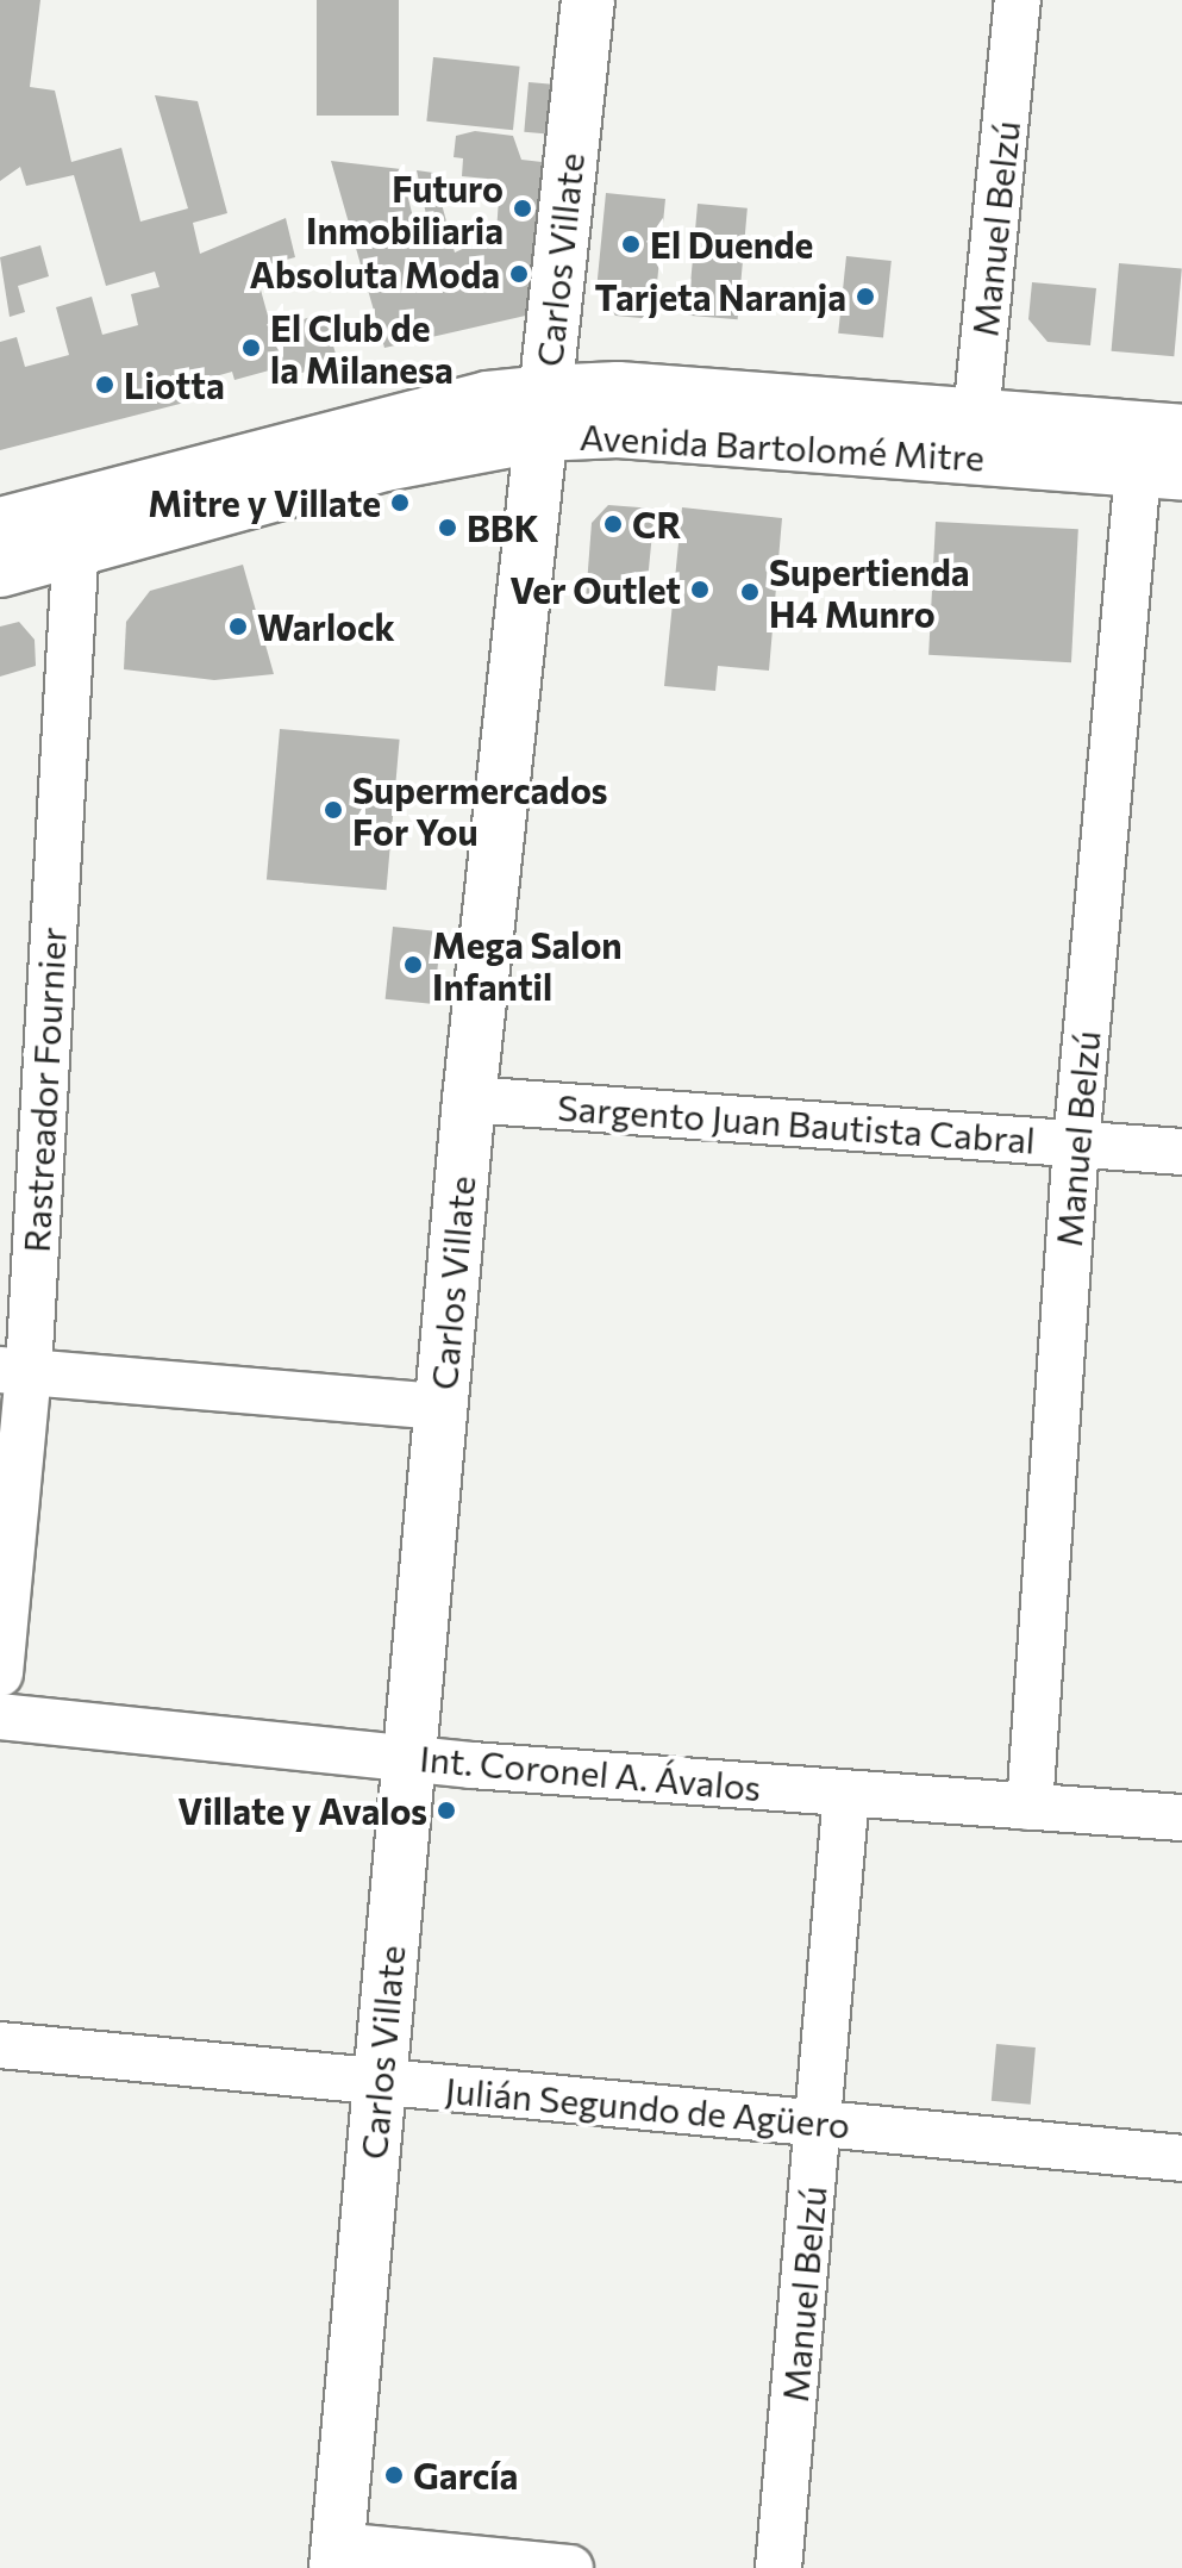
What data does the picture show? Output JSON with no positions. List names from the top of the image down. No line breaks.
{"streets":{"street":["Manuel Belzú","Carlos Villate","Avenida Bartolomé Mitre","Rastreador Fournier","Sargento Juan Bautista Cabral","Int. Coronel A. Ávalos","Julián Segundo de Agüero"]},"crossings":[["Manuel Belzú","Avenida Bartolomé Mitre"],["Manuel Belzú","Sargento Juan Bautista Cabral"],["Manuel Belzú","Int. Coronel A. Ávalos"],["Manuel Belzú","Julián Segundo de Agüero"],["Carlos Villate","Avenida Bartolomé Mitre"],["Carlos Villate","Sargento Juan Bautista Cabral"],["Carlos Villate","Int. Coronel A. Ávalos"],["Carlos Villate","Julián Segundo de Agüero"],["Avenida Bartolomé Mitre","Rastreador Fournier"]],"places":["Futuro Inmobiliaria","El Duende","Absoluta Moda","Tarjeta Naranja","El Club de la Milanesa","Liotta","Mitre y Villate","CR","BBK","Ver Outlet","Supertienda H4 Munro","Warlock","Supermercados For You","Mega Salon Infantil","Villate y Avalos","García"]}
